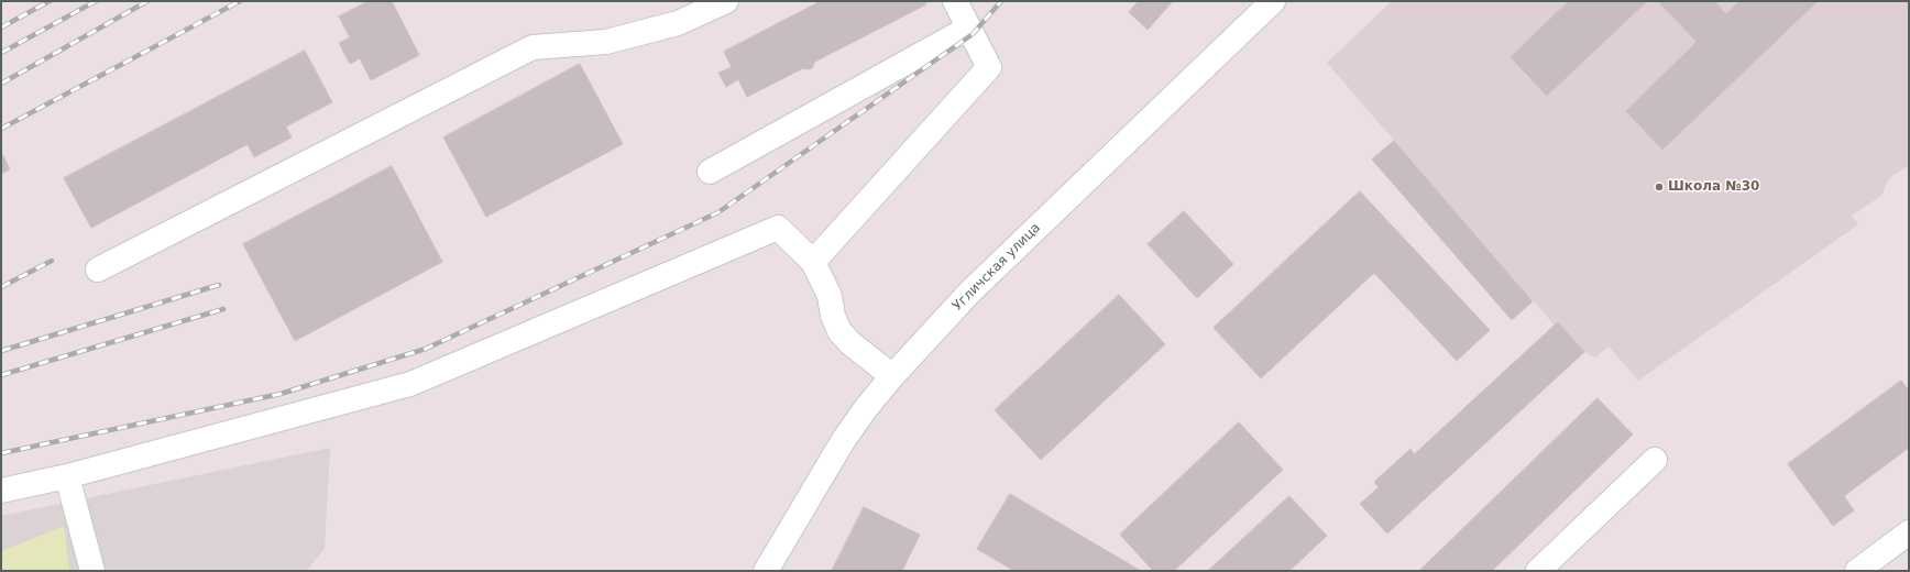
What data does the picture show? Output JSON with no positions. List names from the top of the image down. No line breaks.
{"streets":{"street":["Угличская улица"]},"places":["Школа №30"]}
